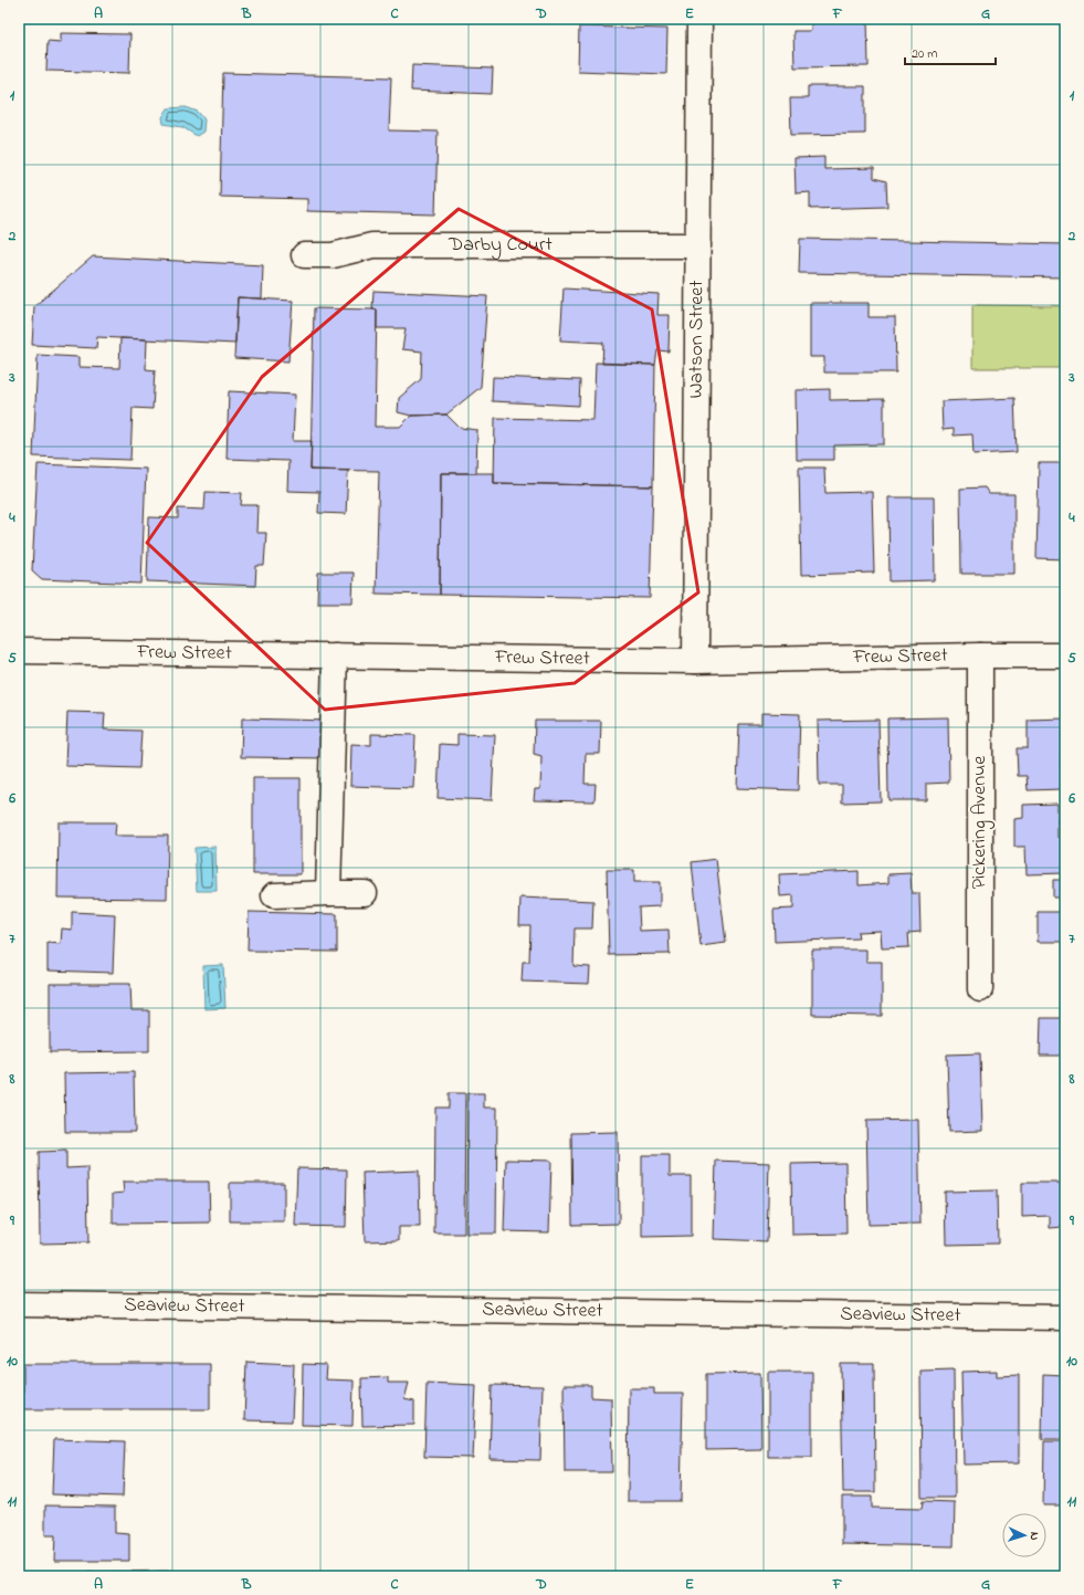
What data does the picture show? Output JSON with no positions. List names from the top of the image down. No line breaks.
{"streets":{"street":["Darby Court","Watson Street","Frew Street","Pickering Avenue","Seaview Street"]},"crossings":[["Darby Court","Watson Street"],["Watson Street","Frew Street"],["Frew Street","Pickering Avenue"]],"scale_bar":"20 m","north":"right","grid":{"columns":["A","B","C","D","E","F","G"],"rows":["1","2","3","4","5","6","7","8","9","10","11"]}}
